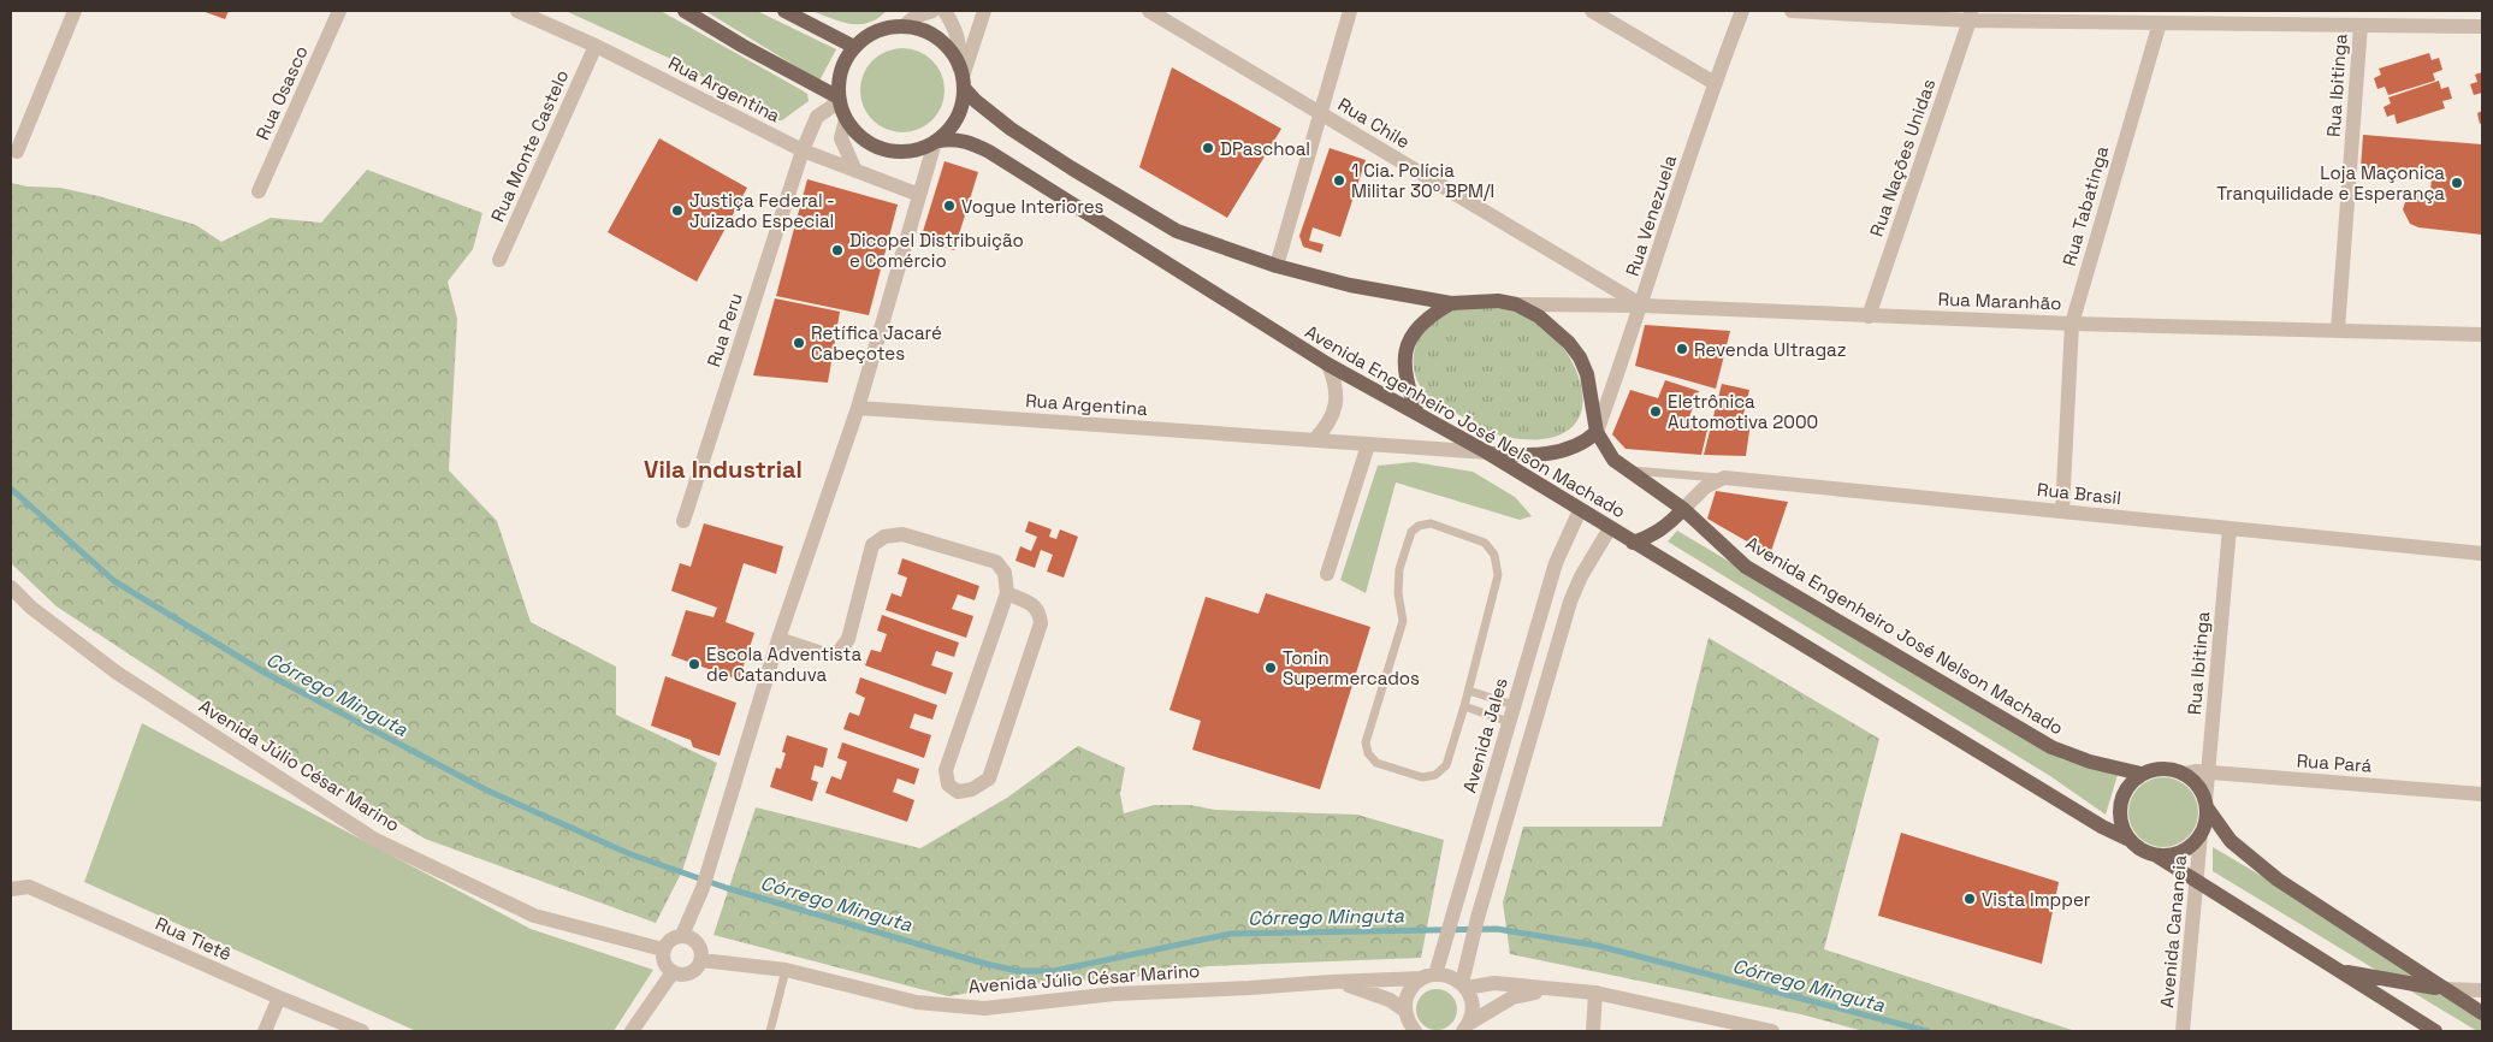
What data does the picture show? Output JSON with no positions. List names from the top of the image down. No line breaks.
{"streets":{"main road":["Avenida Engenheiro José Nelson Machado"],"street":["Rua Ibitinga","Rua Argentina","Rua Osasco","Rua Chile","Rua Monte Castelo","Rua Nações Unidas","Rua Tabatinga","Rua Venezuela","Rua Maranhão","Rua Peru","Rua Brasil","Avenida Jales","Rua Pará","Avenida Júlio César Marino","Avenida Cananeia","Rua Tietê"]},"crossings":[["Rua Ibitinga","Rua Maranhão"],["Rua Ibitinga","Avenida Engenheiro José Nelson Machado"],["Rua Ibitinga","Rua Brasil"],["Rua Ibitinga","Rua Pará"],["Rua Ibitinga","Avenida Cananeia"],["Rua Argentina","Rua Monte Castelo"],["Rua Argentina","Rua Venezuela"],["Rua Argentina","Rua Maranhão"],["Rua Argentina","Rua Peru"],["Rua Argentina","Avenida Engenheiro José Nelson Machado"],["Rua Chile","Rua Venezuela"],["Rua Chile","Rua Maranhão"],["Rua Nações Unidas","Rua Maranhão"],["Rua Tabatinga","Rua Maranhão"],["Rua Tabatinga","Rua Brasil"],["Rua Venezuela","Rua Maranhão"],["Rua Venezuela","Avenida Engenheiro José Nelson Machado"],["Rua Maranhão","Avenida Engenheiro José Nelson Machado"],["Rua Peru","Avenida Engenheiro José Nelson Machado"],["Avenida Engenheiro José Nelson Machado","Avenida Jales"],["Avenida Engenheiro José Nelson Machado","Rua Pará"],["Avenida Engenheiro José Nelson Machado","Avenida Cananeia"],["Avenida Jales","Avenida Júlio César Marino"],["Rua Pará","Avenida Cananeia"]],"districts":["Vila Industrial"],"water":["Córrego Minguta"],"places":["DPaschoal","1 Cia. Polícia Militar 30º BPM/I","Loja Maçonica Tranquilidade e Esperança","Vogue Interiores","Justiça Federal - Juizado Especial","Dicopel Distribuição e Comércio","Retífica Jacaré Cabeçotes","Revenda Ultragaz","Eletrônica Automotiva 2000","Escola Adventista de Catanduva","Tonin Supermercados","Vista Impper"]}
